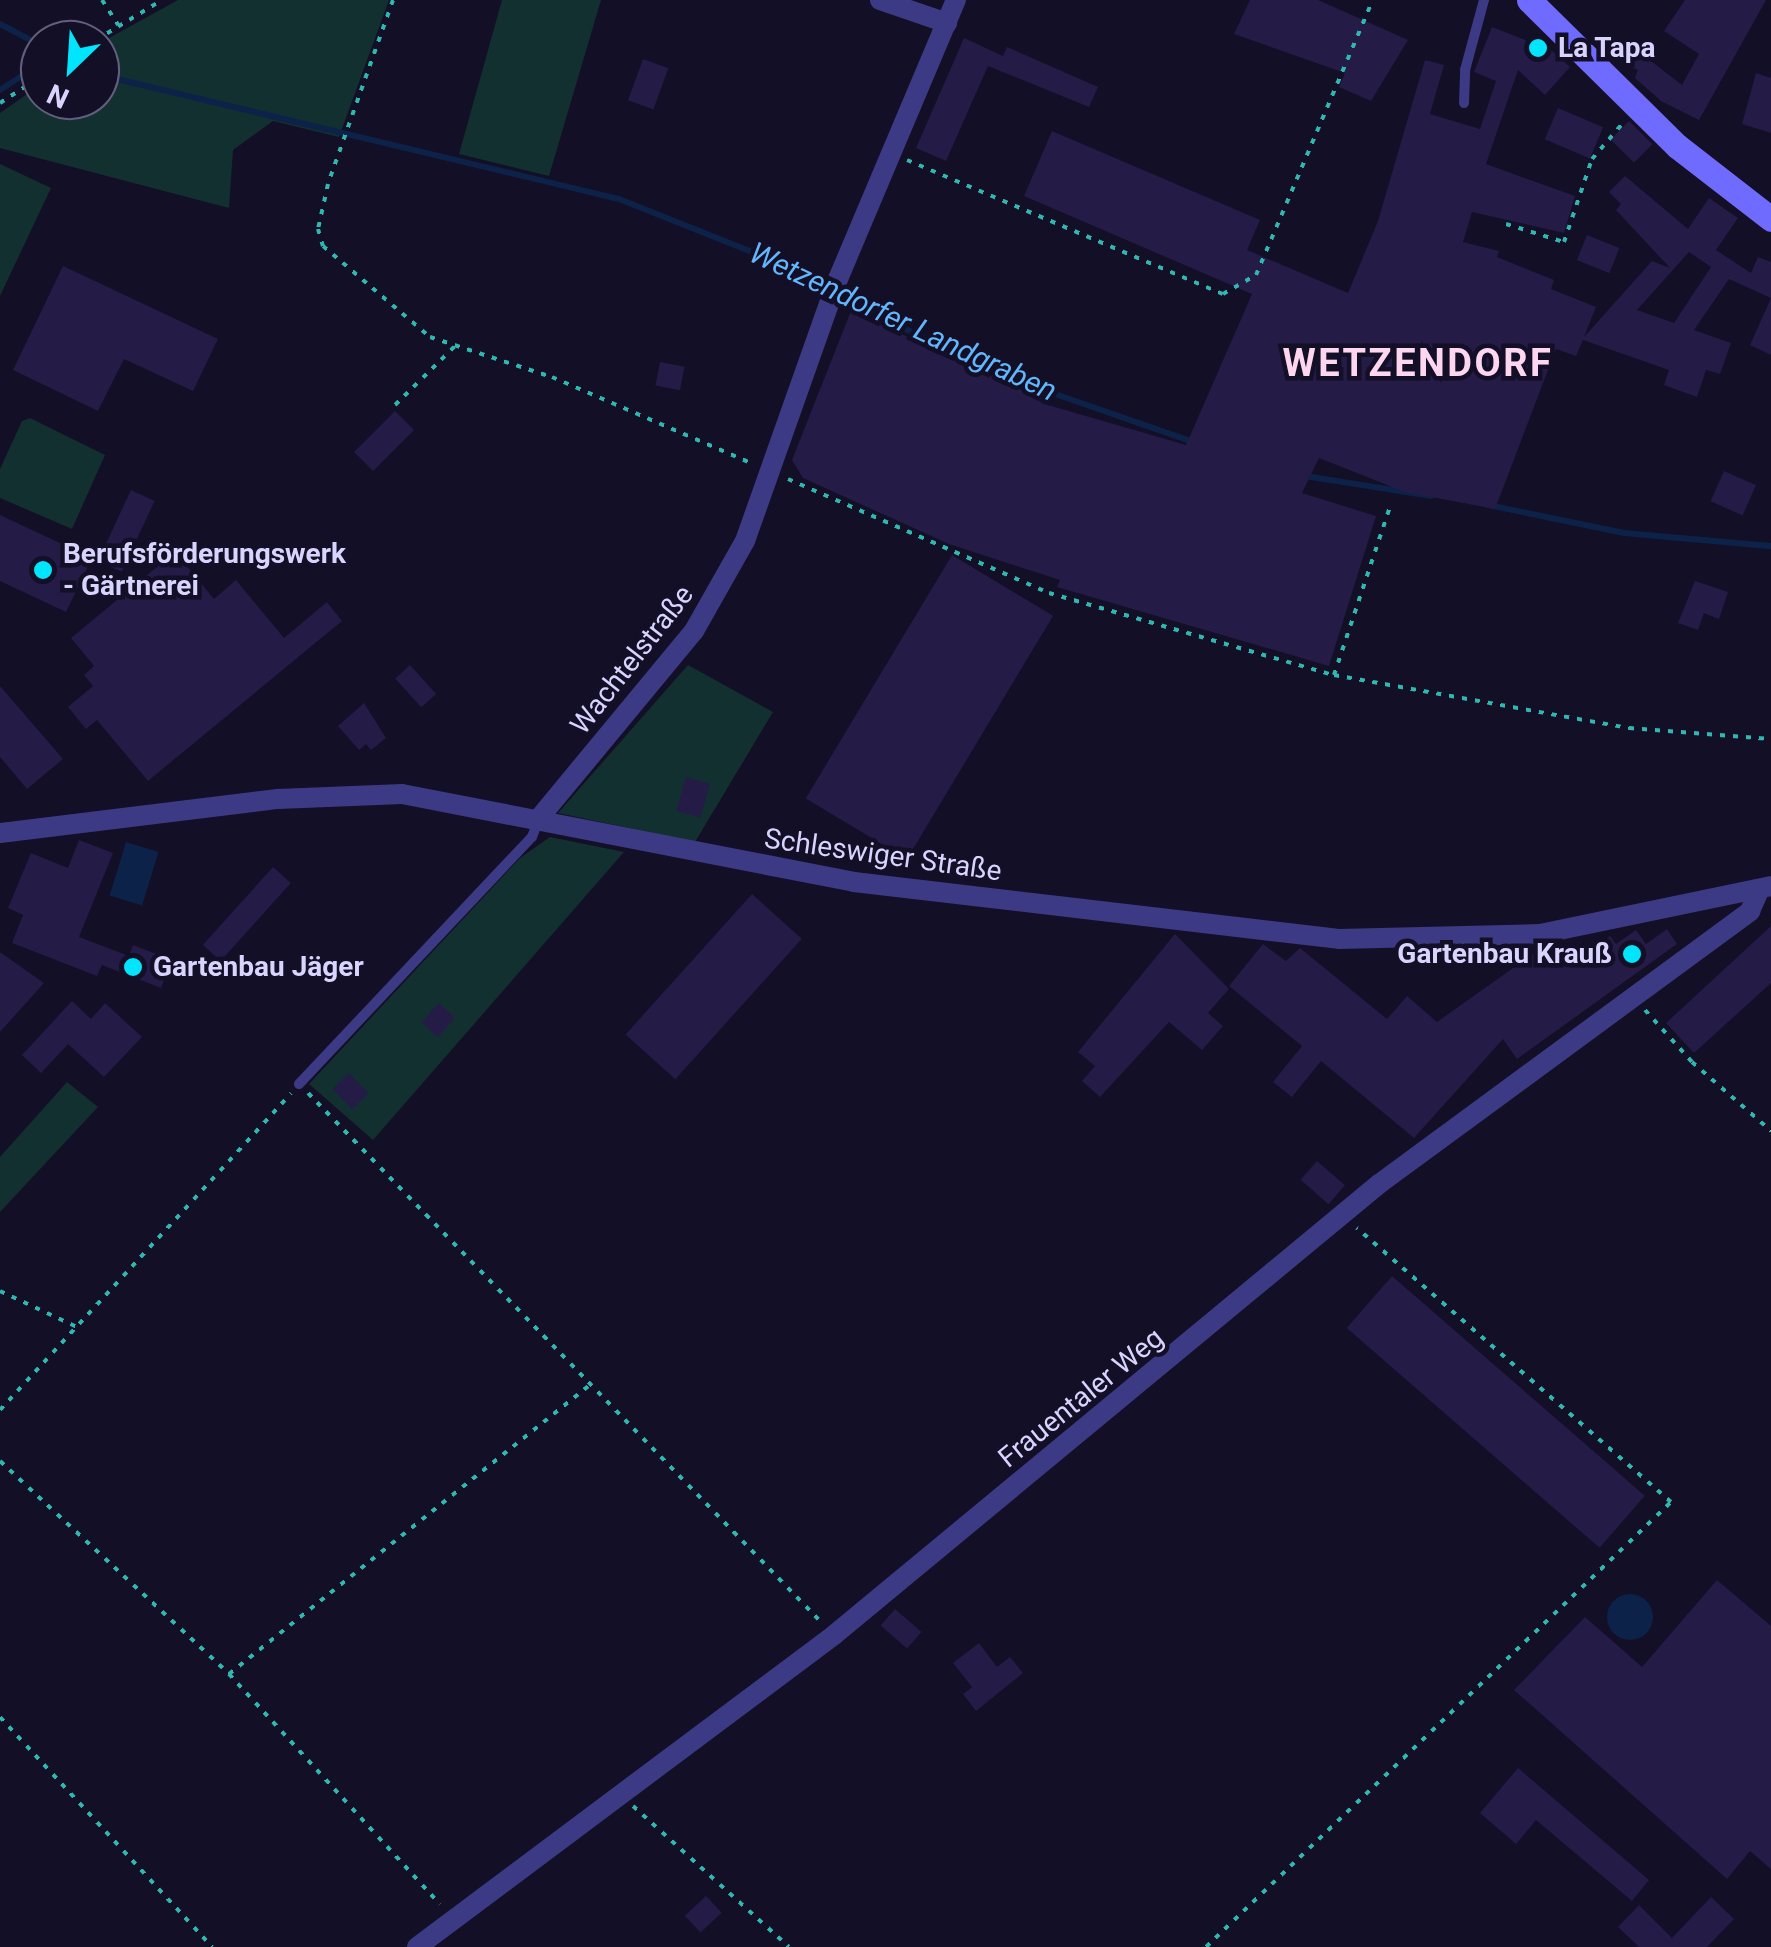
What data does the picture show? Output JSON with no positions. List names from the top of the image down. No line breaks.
{"streets":{"street":["Wachtelstraße","Schleswiger Straße","Frauentaler Weg"]},"crossings":[["Wachtelstraße","Schleswiger Straße"],["Schleswiger Straße","Frauentaler Weg"]],"districts":["WETZENDORF"],"water":["Wetzendorfer Landgraben"],"places":["La Tapa","Berufsförderungswerk - Gärtnerei","Gartenbau Krauß","Gartenbau Jäger"],"north":"bottom left"}
